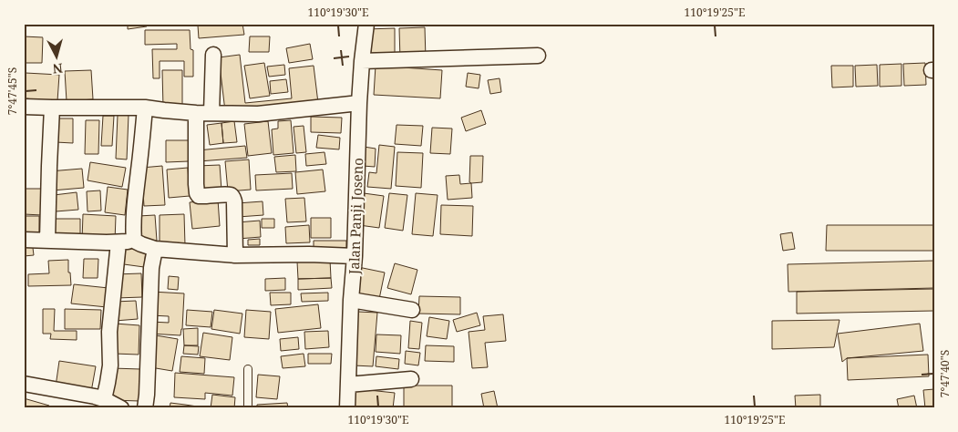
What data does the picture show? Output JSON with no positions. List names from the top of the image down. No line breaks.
{"streets":{"street":["Jalan Panji Joseno"]},"north":"bottom","coordinates":["110°19'30\"E","110°19'25\"E","7°47'45\"S","7°47'40\"S"]}
